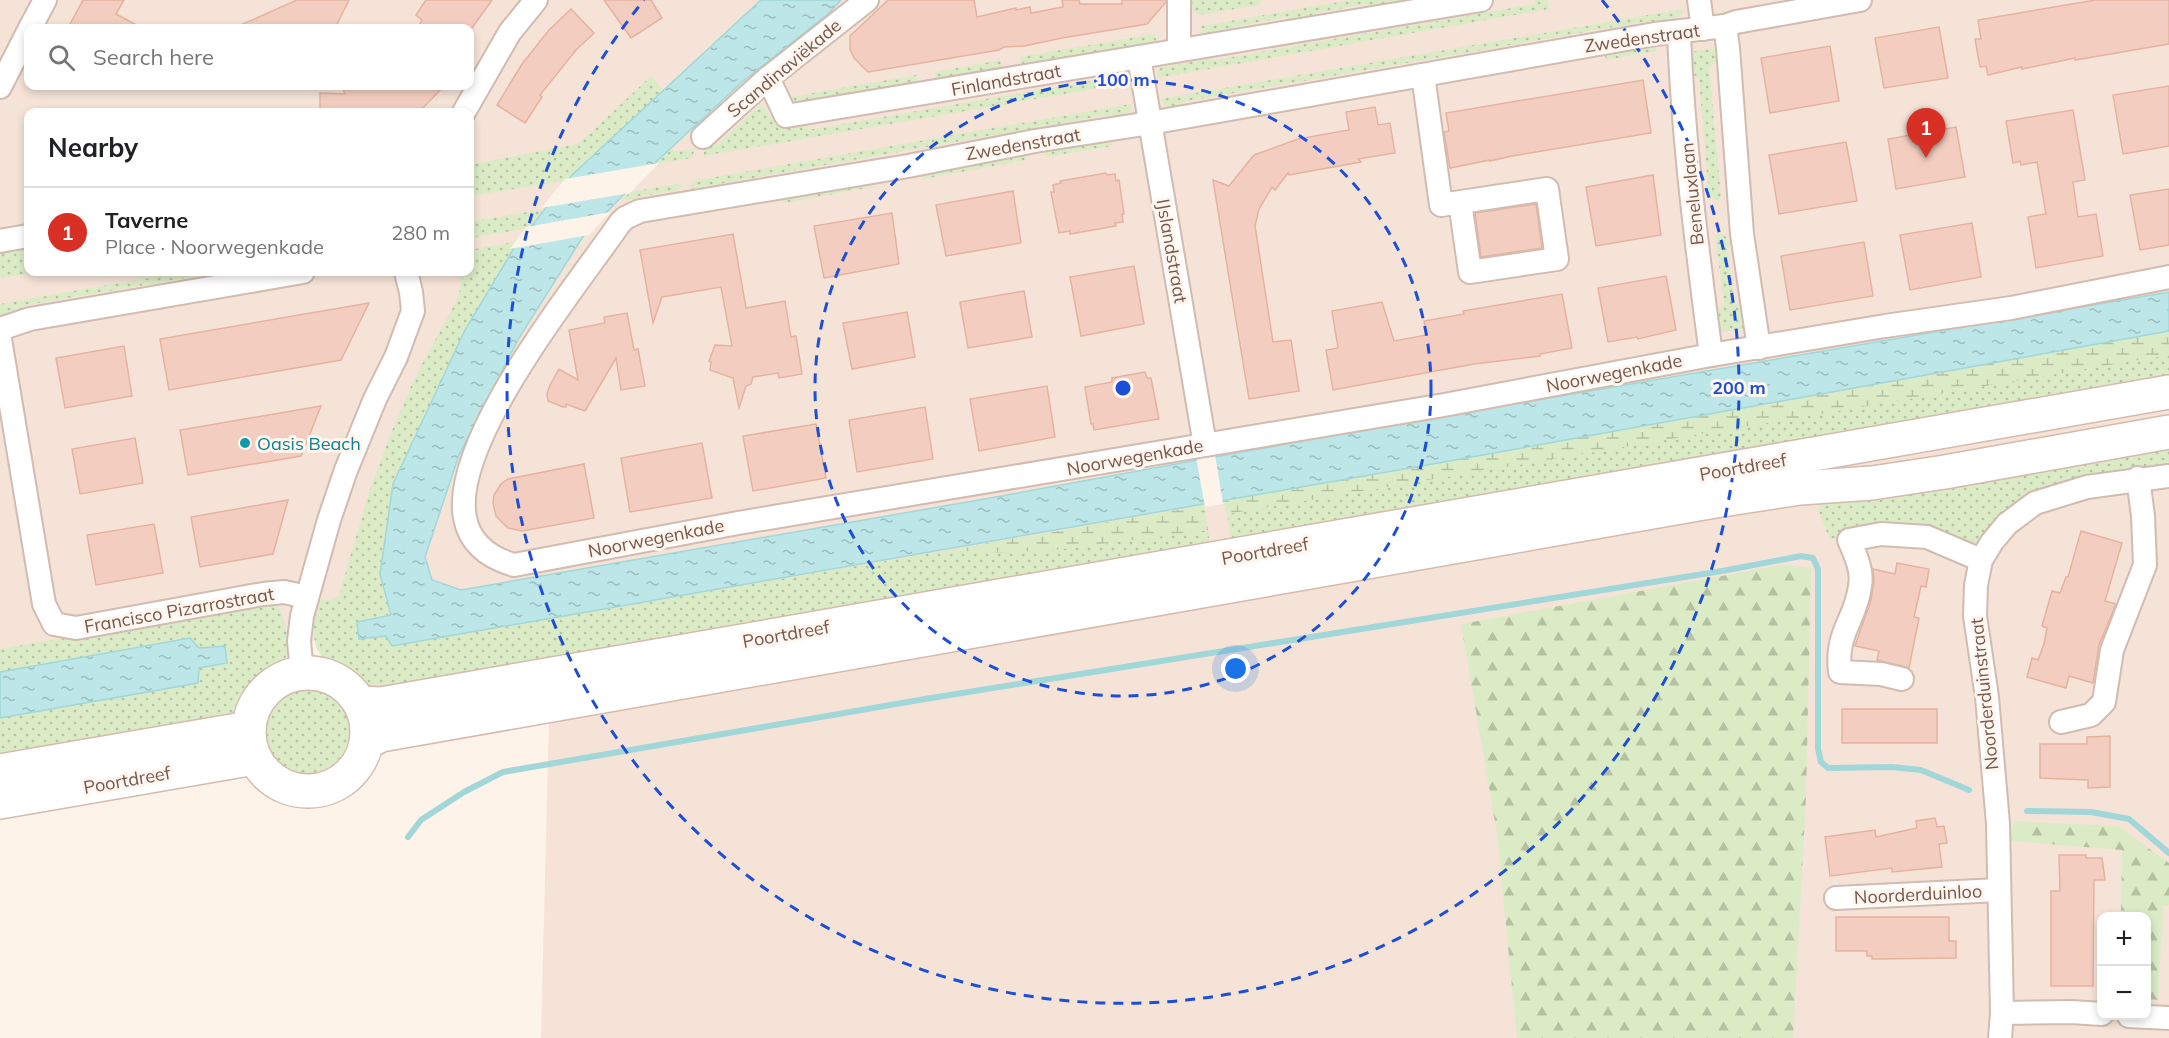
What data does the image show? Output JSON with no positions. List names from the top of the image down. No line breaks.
{"streets":{"main road":["Poortdreef"],"street":["Zwedenstraat","Scandinaviëkade","Finlandstraat","Beneluxlaan","IJslandstraat","Noorwegenkade","Francisco Pizarrostraat","Noorderduinstraat","Noorderduinloo"]},"crossings":[["Zwedenstraat","Beneluxlaan"],["Zwedenstraat","IJslandstraat"],["Zwedenstraat","Noorwegenkade"],["Scandinaviëkade","Finlandstraat"],["Finlandstraat","IJslandstraat"],["Beneluxlaan","Noorwegenkade"],["IJslandstraat","Noorwegenkade"],["Noorderduinstraat","Noorderduinloo"]],"places":["Oasis Beach"],"page":{"search":"Search here","pins":"1","heading":"Nearby","list":[{"mark":"1","name":"Taverne","note":"Place · Noorwegenkade","value":"280 m"}],"map_buttons":["+","−"]},"rings":["100 m","200 m"]}
